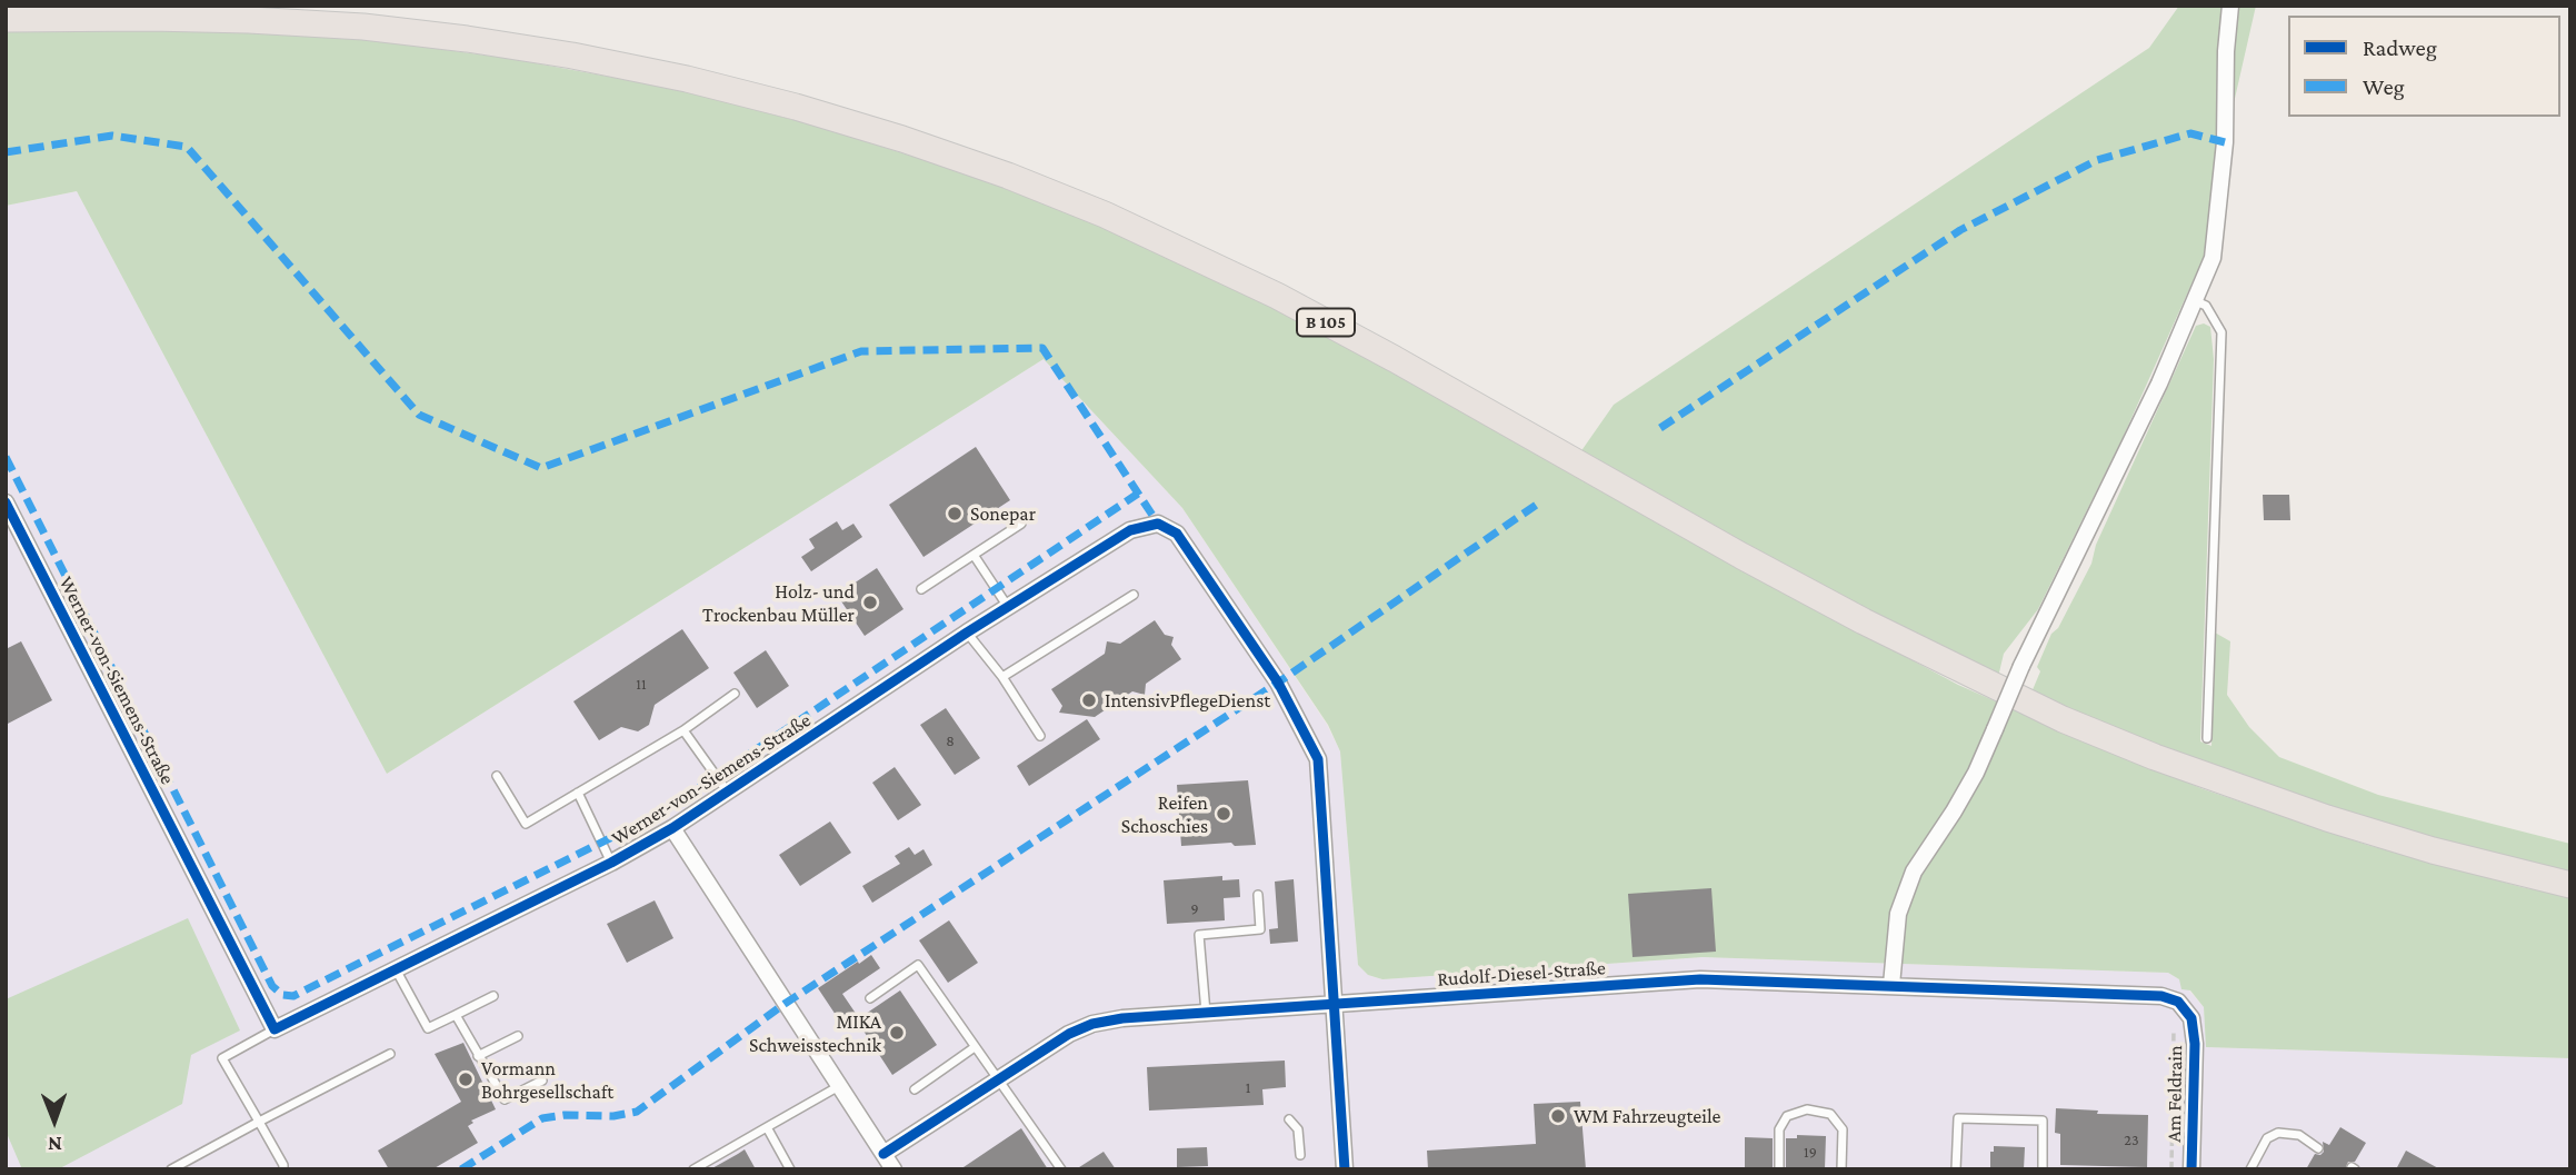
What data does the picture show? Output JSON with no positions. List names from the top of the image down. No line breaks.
{"streets":{"highway":["B 105"],"street":["Werner-von-Siemens-Straße","Rudolf-Diesel-Straße","Am Feldrain"]},"crossings":[["Werner-von-Siemens-Straße","Rudolf-Diesel-Straße"],["Rudolf-Diesel-Straße","Am Feldrain"]],"places":["Sonepar","Holz- und Trockenbau Müller","IntensivPflegeDienst","Reifen Schoschies","MIKA Schweisstechnik","Vormann Bohrgesellschaft","WM Fahrzeugteile"],"house_numbers":["11","8","9","1","23","19"],"legend":["Radweg","Weg"],"north":"bottom"}
